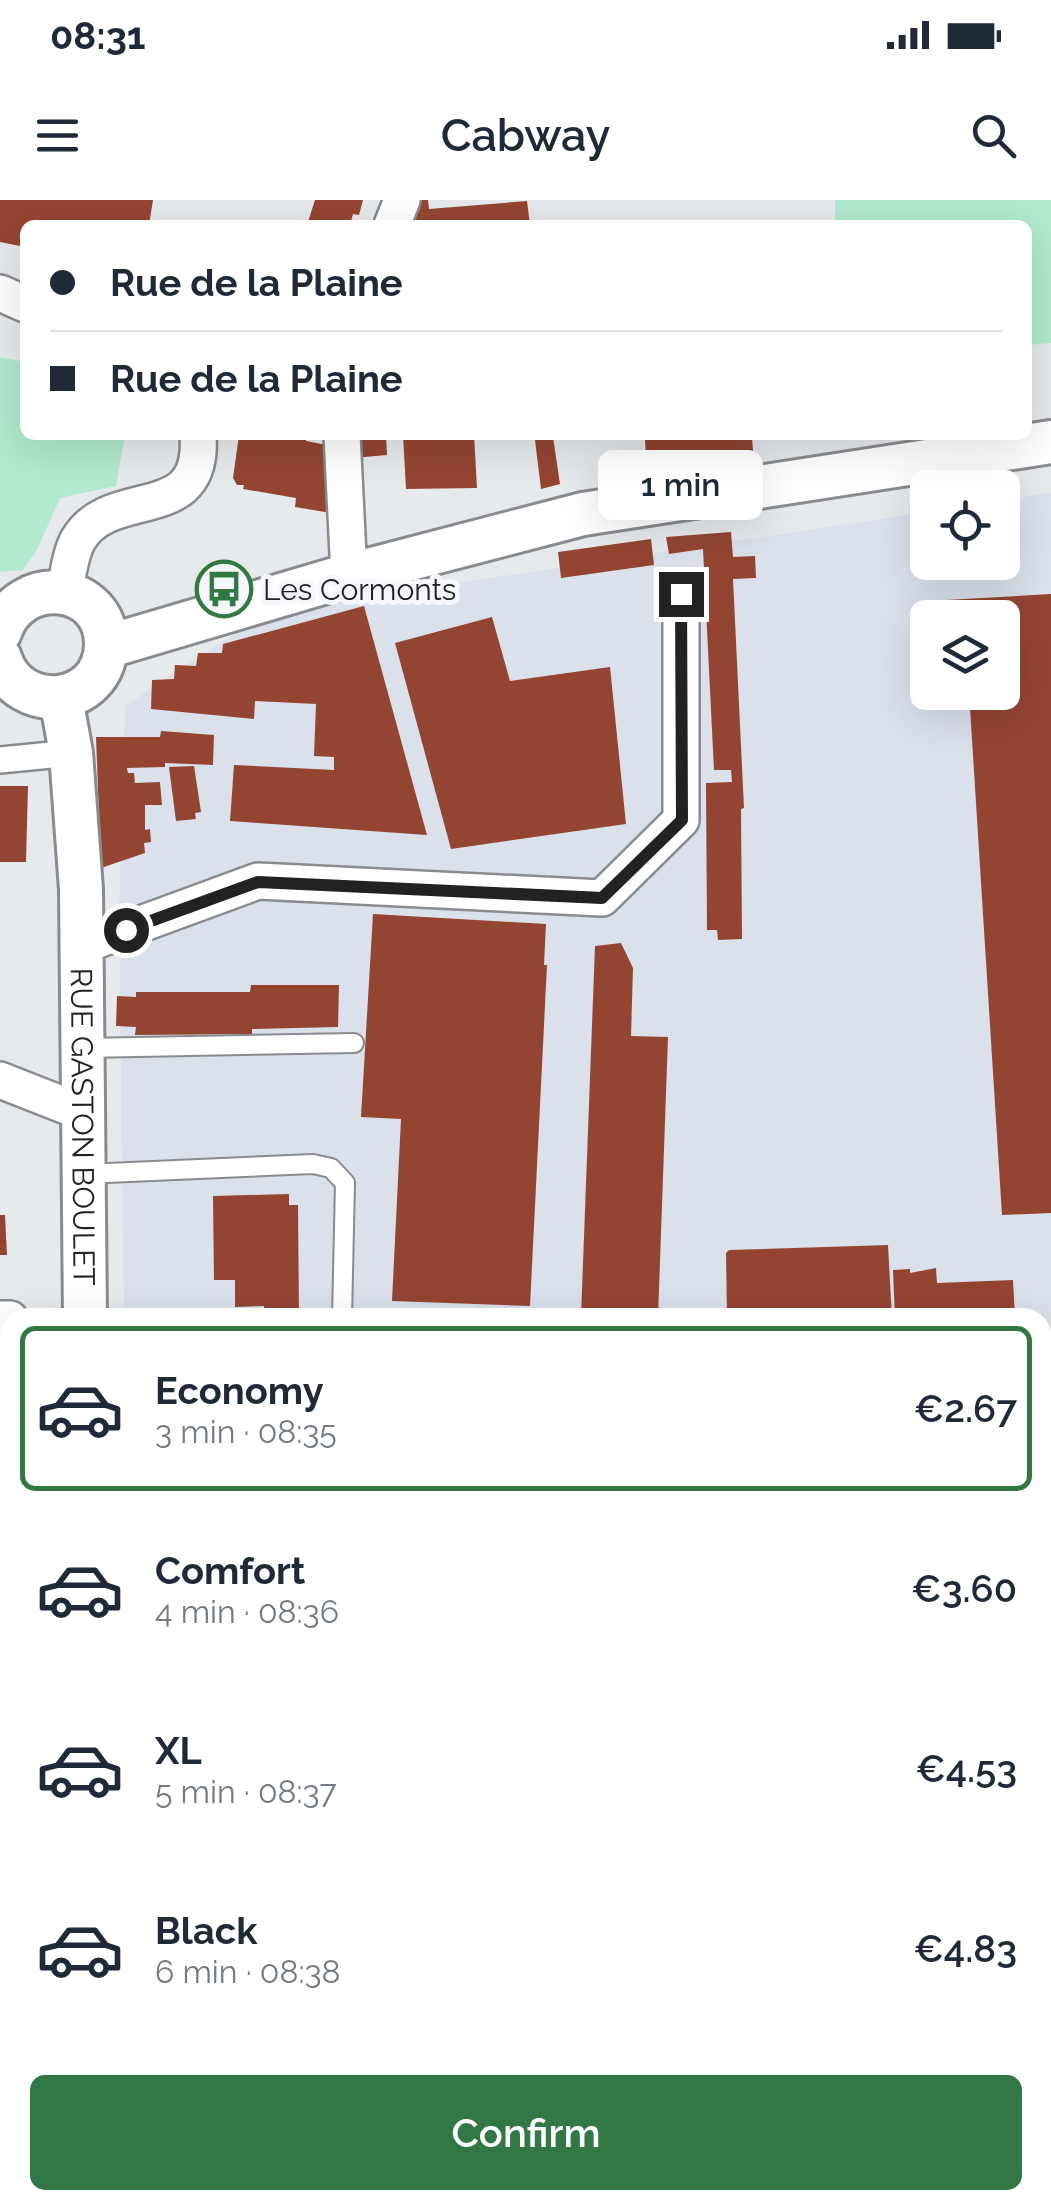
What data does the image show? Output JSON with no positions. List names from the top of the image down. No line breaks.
{"streets":{"street":["RUE GASTON BOULET"]},"places":{"bus stop":["Les Cormonts"]},"page":{"status":"08:31","header":"Cabway","banner":["Rue de la Plaine","Rue de la Plaine"],"bubble":"1 min","list":[{"name":"Economy","note":"3 min · 08:35","value":"€2.67"},{"name":"Comfort","note":"4 min · 08:36","value":"€3.60"},{"name":"XL","note":"5 min · 08:37","value":"€4.53"},{"name":"Black","note":"6 min · 08:38","value":"€4.83"}],"buttons":"Confirm"}}
